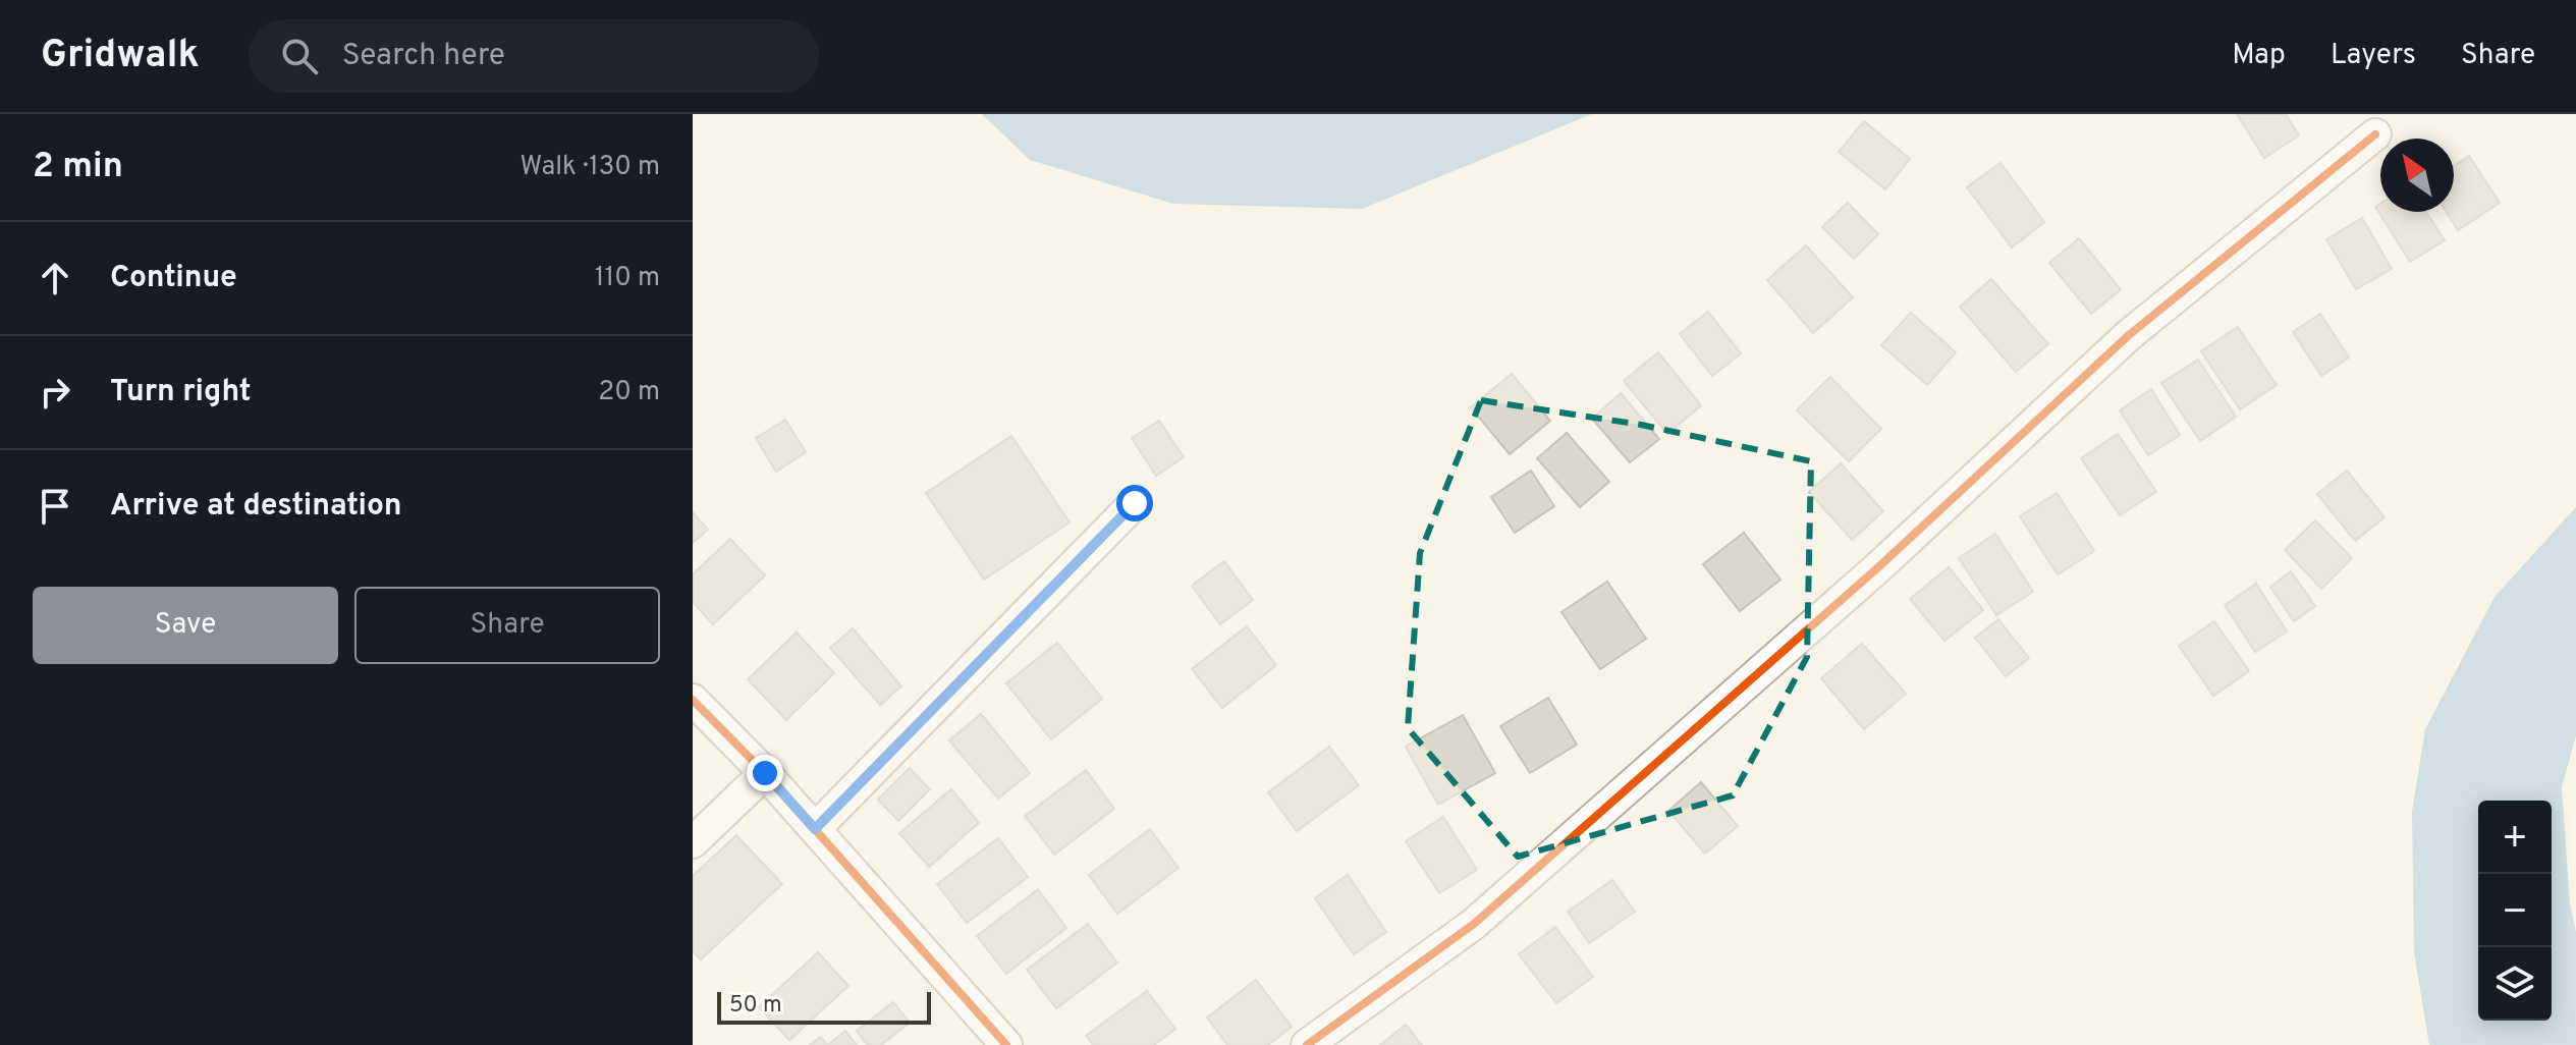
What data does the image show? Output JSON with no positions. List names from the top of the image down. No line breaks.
{"scale_bar":"50 m","north":"top left","page":{"header":"Gridwalk","search":"Search here","nav":["Map","Layers","Share"],"heading":["2 min","Walk · 130 m"],"list":[["Continue","110 m"],["Turn right","20 m"],"Arrive at destination"],"buttons":["Save","Share"],"map_buttons":["+","−"],"scale":"50 m"}}
